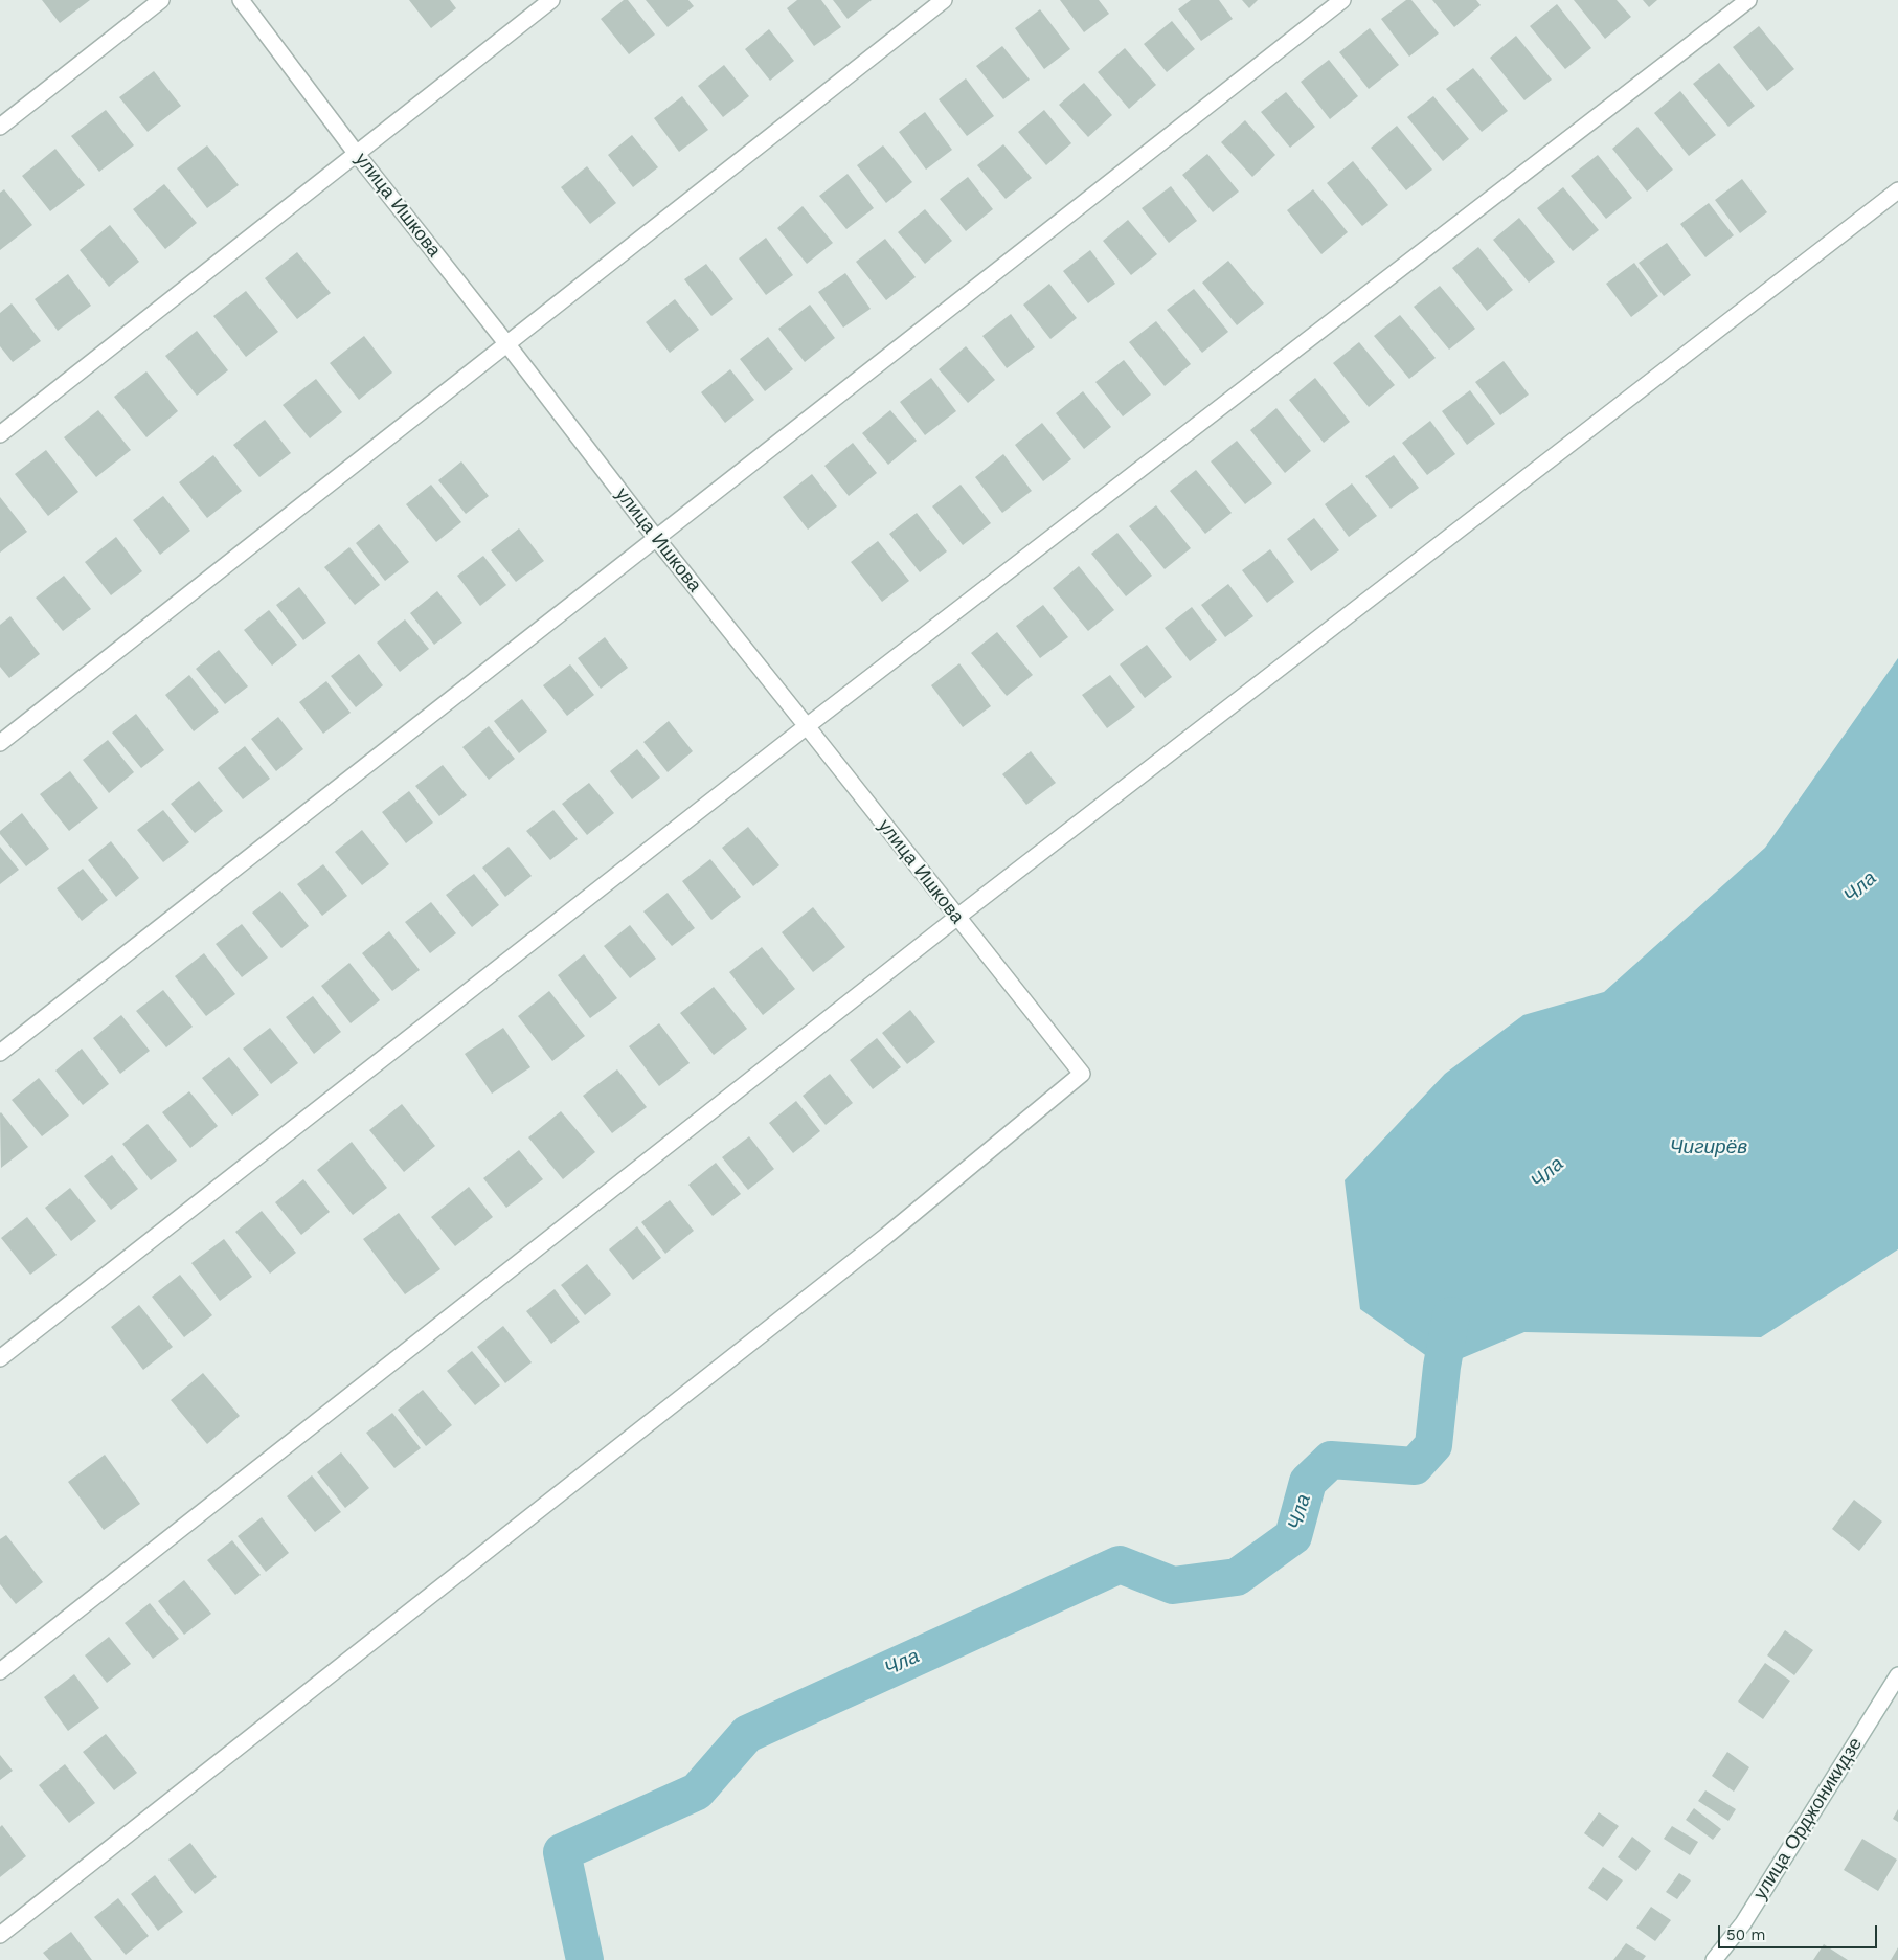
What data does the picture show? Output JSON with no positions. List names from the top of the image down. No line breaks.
{"streets":{"street":["улица Ишкова","улица Орджоникидзе"]},"water":["Чла","Чигирёв"],"scale_bar":"50 m"}
